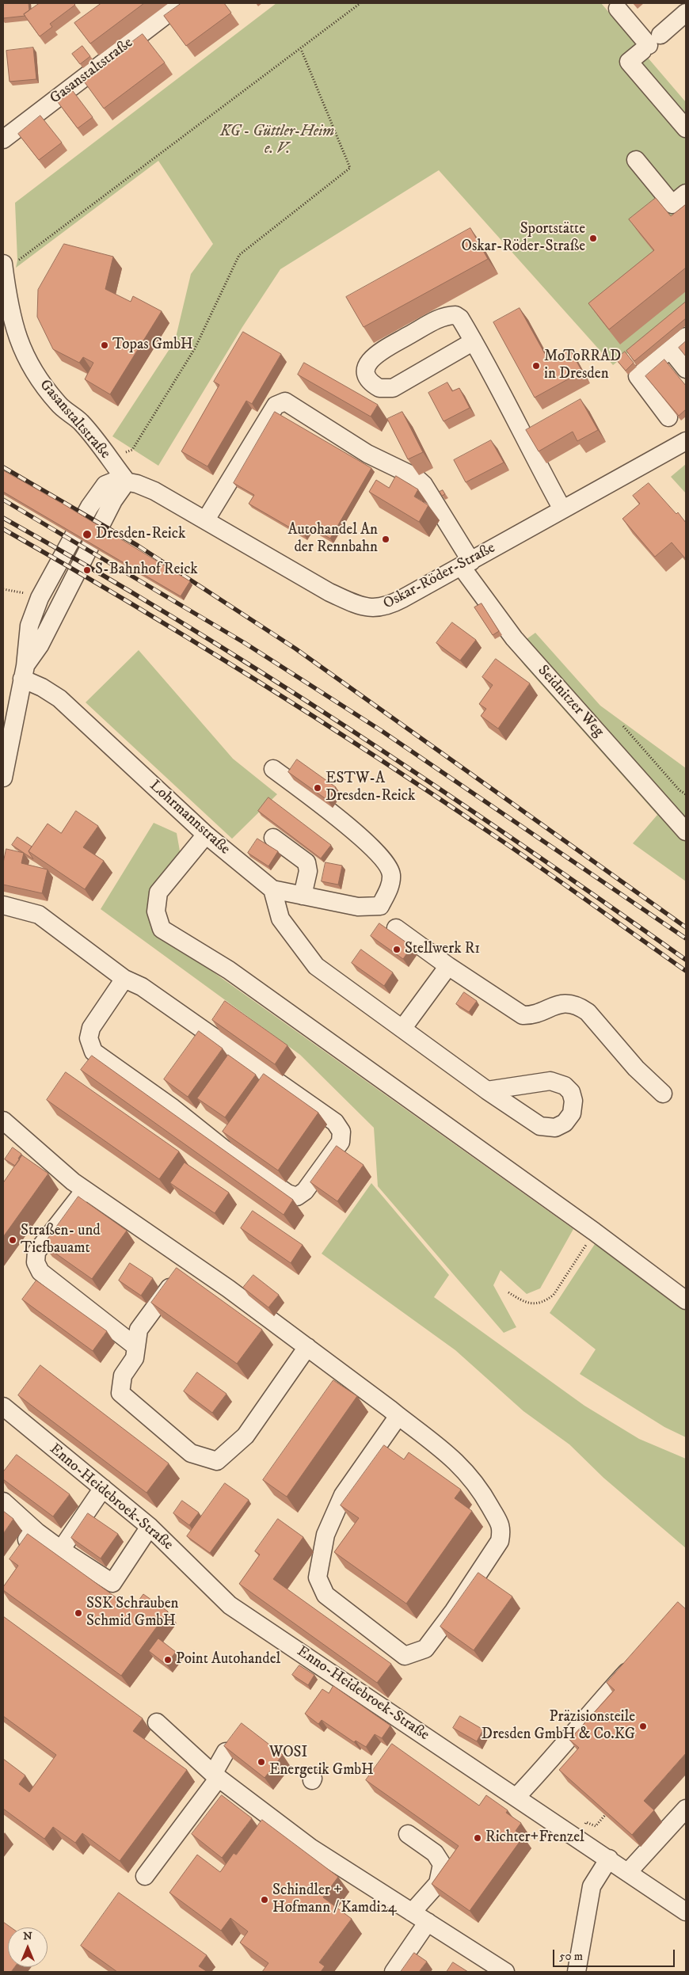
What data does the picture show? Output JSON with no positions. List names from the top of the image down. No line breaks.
{"streets":{"street":["Gasanstaltstraße","Oskar-Röder-Straße","Seidnitzer Weg","Lohrmannstraße","Enno-Heidebroek-Straße"]},"crossings":[["Gasanstaltstraße","Oskar-Röder-Straße"],["Oskar-Röder-Straße","Seidnitzer Weg"]],"parks":["KG - Güttler-Heim e. V."],"places":["Sportstätte Oskar-Röder-Straße","Topas GmbH","MoToRRAD in Dresden","Dresden-Reick","Autohandel An der Rennbahn","S-Bahnhof Reick","ESTW-A Dresden-Reick","Stellwerk R1","Straßen- und Tiefbauamt","SSK Schrauben Schmid GmbH","Point Autohandel","Präzisionsteile Dresden GmbH & Co.KG","WOSI Energetik GmbH","Richter+Frenzel","Schindler + Hofmann / Kamdi24"],"scale_bar":"50 m","north":"top"}
